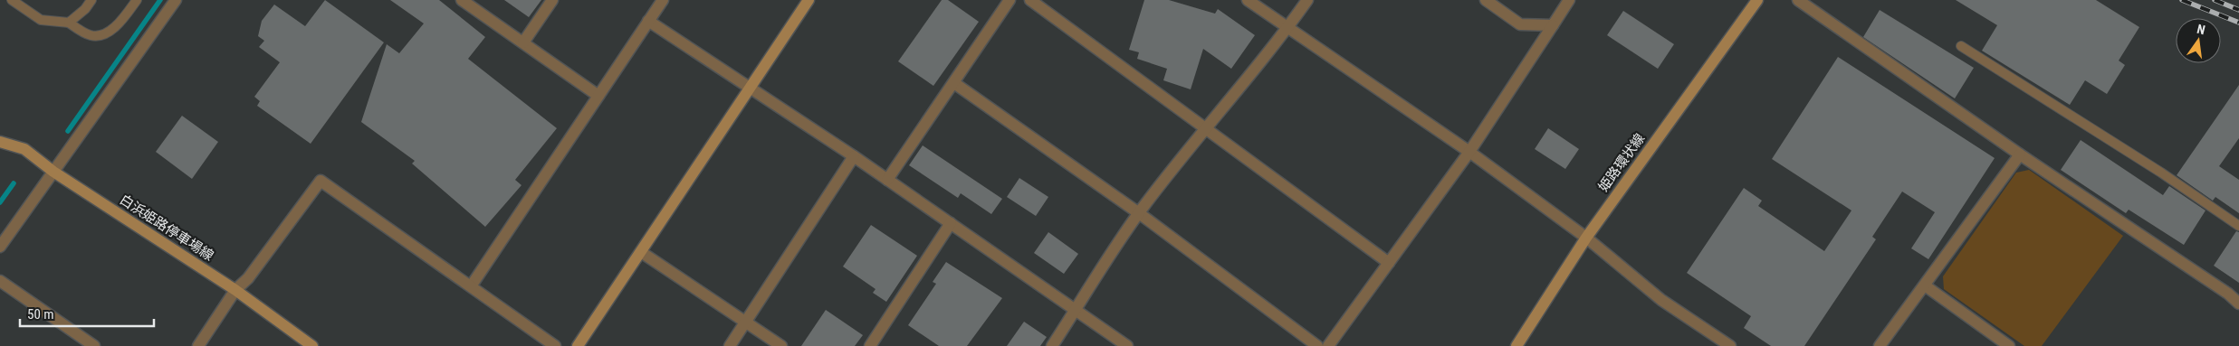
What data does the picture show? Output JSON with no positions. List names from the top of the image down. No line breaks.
{"streets":{"main road":["姫路環状線","白浜姫路停車場線"]},"scale_bar":"50 m","north":"top"}
